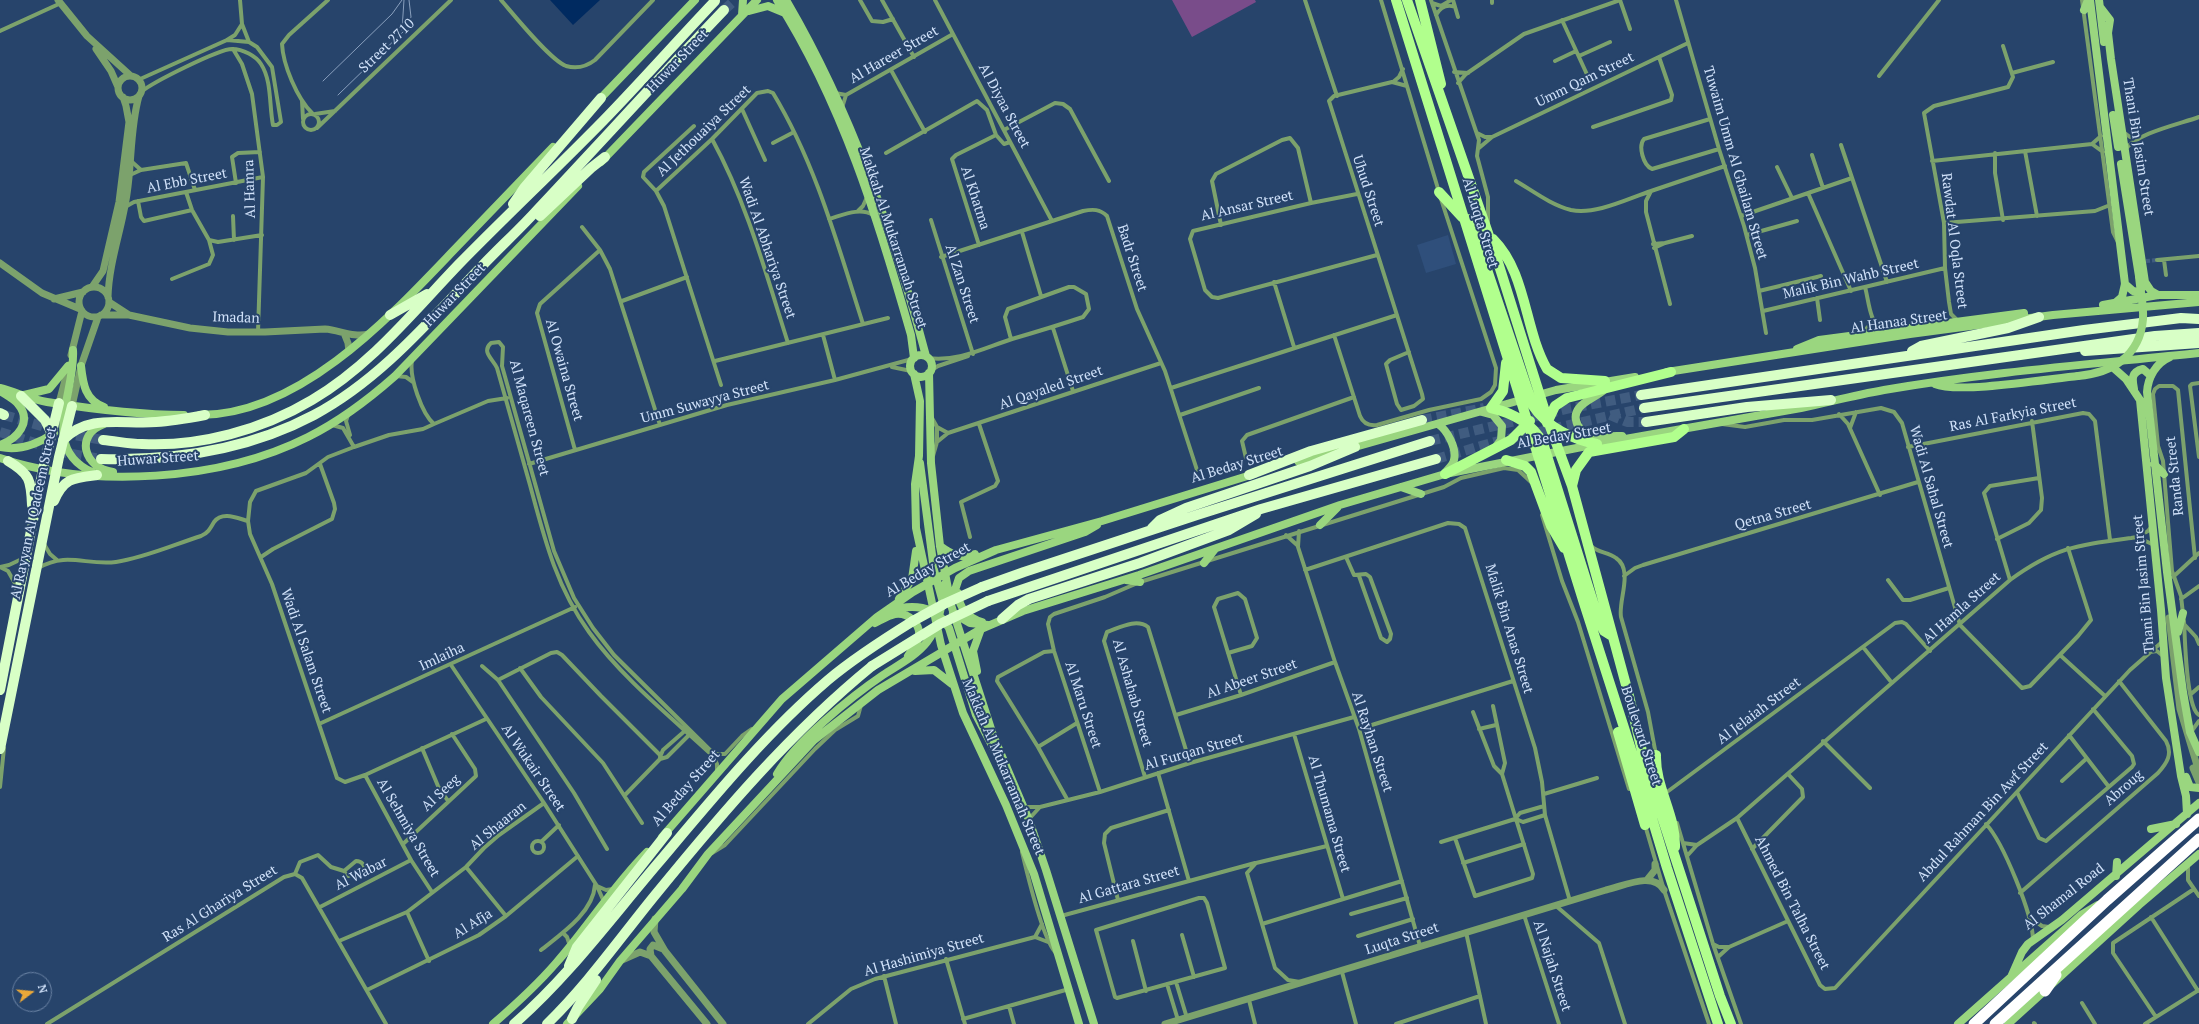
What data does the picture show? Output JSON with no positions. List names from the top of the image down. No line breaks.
{"streets":{"highway":["Huwar Street","Al Beday Street","Al Rayyan Al Qadeem Street","Al Shamal Road"],"main road":["Thani Bin Jasim Street","Al Luqta Street","Makkah Al Mukarramah Street","Al Hanaa Street","Boulevard Street"],"street":["Street 2710","Al Hareer Street","Umm Qam Street","Al Diyaa Street","Al Jethouaiya Street","Tuwaim Umm Al Ghailam Street","Al Ebb Street","Al Hamra","Uhud Street","Al Khatma","Al Ansar Street","Rawdat Al Oqla Street","Wadi Al Abhariya Street","Badr Street","Malik Bin Wahb Street","Al Zan Street","Imadan","Al Owaina Street","Al Qayaled Street","Umm Suwayya Street","Ras Al Farkyia Street","Al Maqareen Street","Randa Street","Wadi Al Sahal Street","Qetna Street","Al Hamla Street","Malik Bin Anas Street","Wadi Al Salam Street","Imlaiha","Al Abeer Street","Al Ashahab Street","Al Maru Street","Al Jelaiah Street","Al Rayhan Street","Al Furqan Street","Al Wukair Street","Abroug","Al Seeg","Abdul Rahman Bin Awf Street","Al Thumama Street","Al Shaaran","Al Sehmiya Street","Al Wabar","Al Gattara Street","Ahmed Bin Talha Street","Ras Al Ghariya Street","Al Afja","Luqta Street","Al Hashimiya Street","Al Najah Street"]},"crossings":[["Al Hareer Street","Al Diyaa Street"],["Al Hareer Street","Makkah Al Mukarramah Street"],["Huwar Street","Al Rayyan Al Qadeem Street"],["Umm Qam Street","Tuwaim Umm Al Ghailam Street"],["Umm Qam Street","Al Luqta Street"],["Al Diyaa Street","Badr Street"],["Al Jethouaiya Street","Wadi Al Abhariya Street"],["Thani Bin Jasim Street","Randa Street"],["Thani Bin Jasim Street","Abdul Rahman Bin Awf Street"],["Thani Bin Jasim Street","Al Shamal Road"],["Tuwaim Umm Al Ghailam Street","Malik Bin Wahb Street"],["Al Ebb Street","Al Hamra"],["Al Hamra","Imadan"],["Uhud Street","Al Ansar Street"],["Al Khatma","Badr Street"],["Al Luqta Street","Al Beday Street"],["Al Luqta Street","Boulevard Street"],["Makkah Al Mukarramah Street","Umm Suwayya Street"],["Makkah Al Mukarramah Street","Al Beday Street"],["Makkah Al Mukarramah Street","Al Furqan Street"],["Makkah Al Mukarramah Street","Al Gattara Street"],["Rawdat Al Oqla Street","Malik Bin Wahb Street"],["Badr Street","Al Zan Street"],["Badr Street","Al Qayaled Street"],["Imadan","Al Rayyan Al Qadeem Street"],["Al Owaina Street","Umm Suwayya Street"],["Umm Suwayya Street","Al Maqareen Street"],["Ras Al Farkyia Street","Wadi Al Sahal Street"],["Ras Al Farkyia Street","Al Hamla Street"],["Al Maqareen Street","Al Beday Street"],["Al Maqareen Street","Imlaiha"],["Al Beday Street","Al Maru Street"],["Al Beday Street","Boulevard Street"],["Al Beday Street","Al Rayhan Street"],["Al Beday Street","Al Wukair Street"],["Wadi Al Sahal Street","Qetna Street"],["Wadi Al Sahal Street","Al Hamla Street"],["Qetna Street","Boulevard Street"],["Al Hamla Street","Al Jelaiah Street"],["Al Hamla Street","Boulevard Street"],["Al Hamla Street","Ahmed Bin Talha Street"],["Malik Bin Anas Street","Al Rayhan Street"],["Malik Bin Anas Street","Luqta Street"],["Wadi Al Salam Street","Imlaiha"],["Wadi Al Salam Street","Al Sehmiya Street"],["Imlaiha","Al Wukair Street"],["Al Abeer Street","Al Ashahab Street"],["Al Abeer Street","Al Rayhan Street"],["Al Ashahab Street","Al Furqan Street"],["Al Maru Street","Al Furqan Street"],["Al Jelaiah Street","Boulevard Street"],["Al Rayhan Street","Al Furqan Street"],["Al Rayhan Street","Luqta Street"],["Al Furqan Street","Al Thumama Street"],["Al Furqan Street","Al Gattara Street"],["Al Wukair Street","Al Shaaran"],["Al Wukair Street","Al Sehmiya Street"],["Al Wukair Street","Al Afja"],["Abroug","Abdul Rahman Bin Awf Street"],["Al Seeg","Al Sehmiya Street"],["Abdul Rahman Bin Awf Street","Ahmed Bin Talha Street"],["Al Shaaran","Al Sehmiya Street"],["Al Shaaran","Ras Al Ghariya Street"],["Al Shaaran","Al Afja"],["Al Sehmiya Street","Al Wabar"],["Al Wabar","Ras Al Ghariya Street"],["Ras Al Ghariya Street","Al Afja"],["Luqta Street","Al Najah Street"]],"north":"right"}
